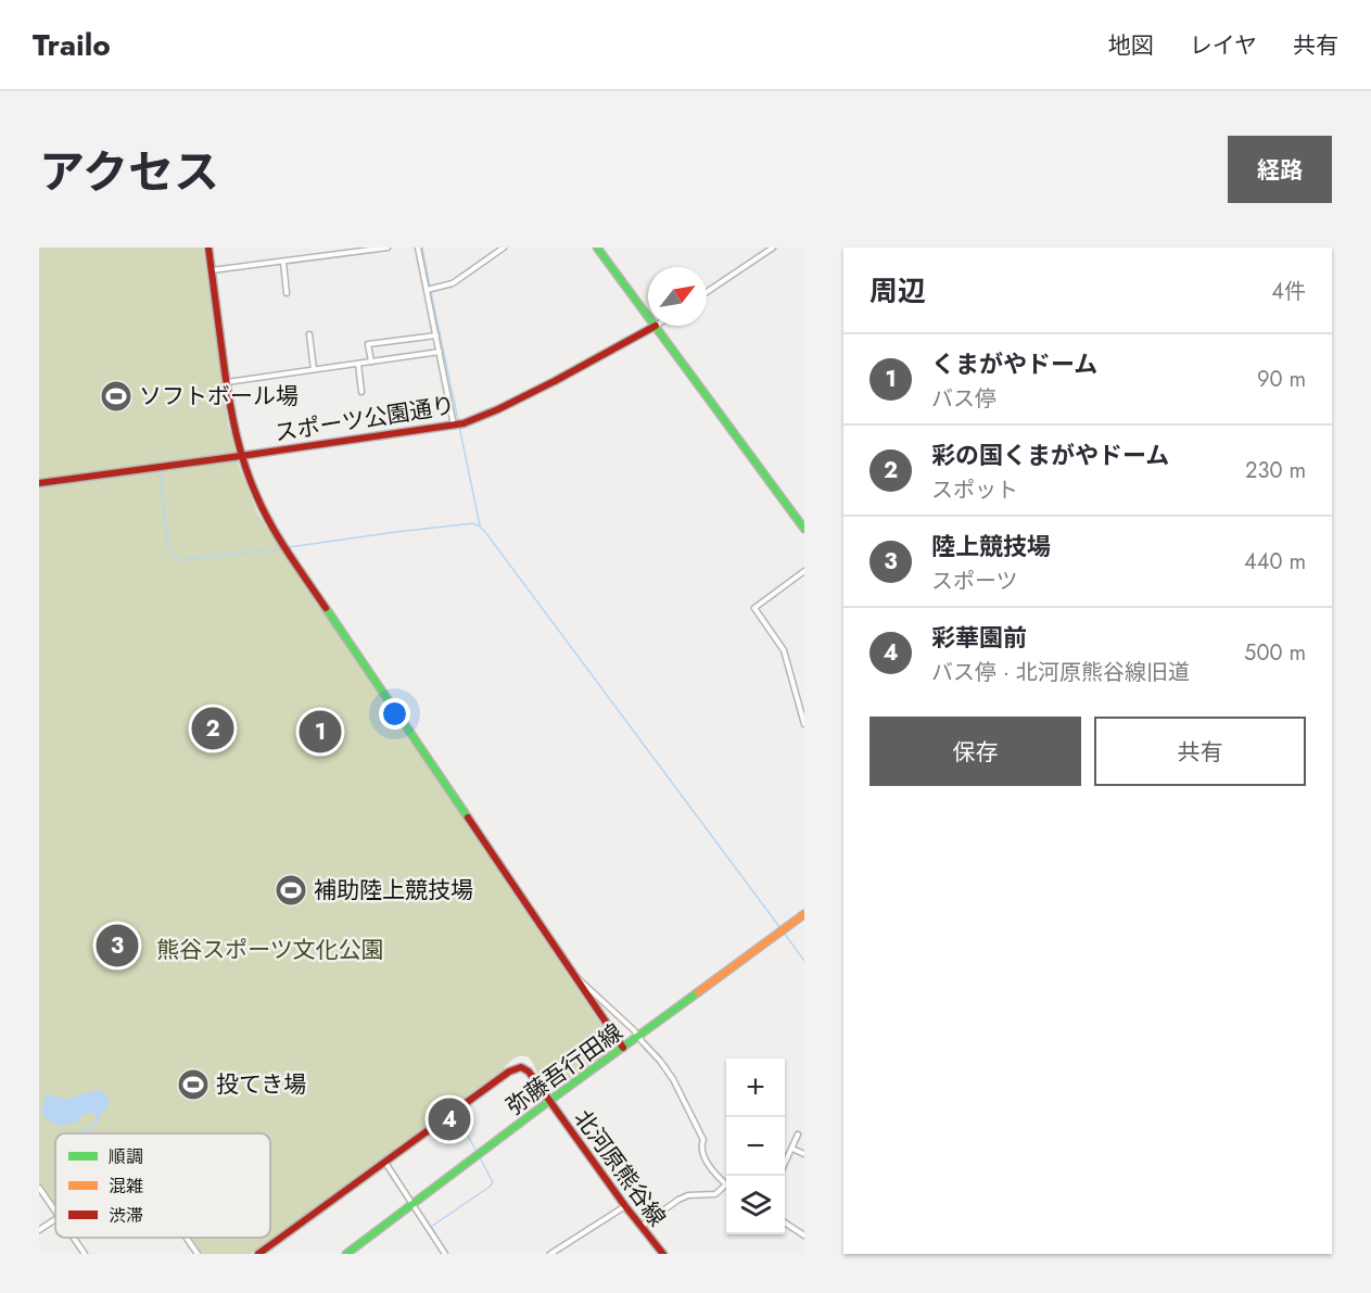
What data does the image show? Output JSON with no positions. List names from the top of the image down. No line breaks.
{"streets":{"street":["スポーツ公園通り","弥藤吾行田線","北河原熊谷線"]},"crossings":[["弥藤吾行田線","北河原熊谷線"]],"parks":["熊谷スポーツ文化公園"],"places":{"sports":["ソフトボール場","補助陸上競技場","投てき場"]},"legend":["順調","混雑","渋滞"],"north":"top right","page":{"header":"Trailo","nav":["地図","レイヤ","共有"],"title":"アクセス","buttons":["経路",["保存","共有"]],"heading":["周辺","4件"],"list":[{"mark":"1","name":"くまがやドーム","note":"バス停","value":"90 m"},{"mark":"2","name":"彩の国くまがやドーム","note":"スポット","value":"230 m"},{"mark":"3","name":"陸上競技場","note":"スポーツ","value":"440 m"},{"mark":"4","name":"彩華園前","note":"バス停 · 北河原熊谷線旧道","value":"500 m"}],"pins":["2","1","3","4"],"map_buttons":["+","−"]}}
